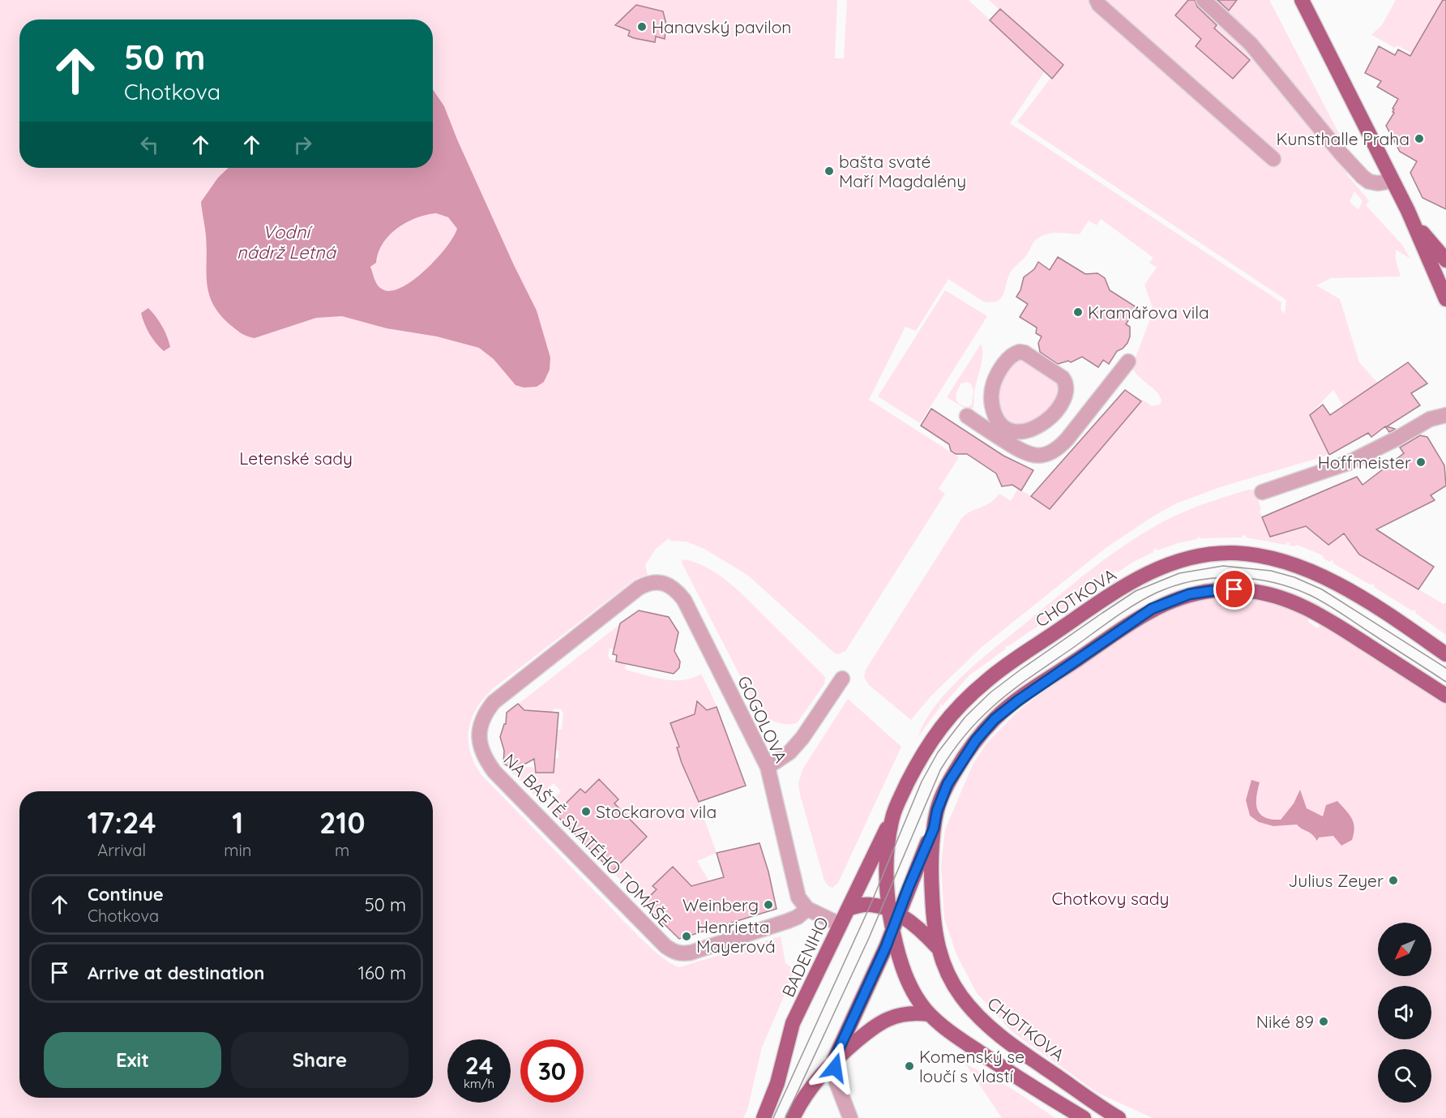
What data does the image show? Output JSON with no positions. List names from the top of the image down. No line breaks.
{"streets":{"main road":["CHOTKOVA","BADENIHO"],"street":["GOGOLOVA","NA BAŠTĚ SVATÉHO TOMÁŠE"]},"crossings":[["CHOTKOVA","BADENIHO"],["GOGOLOVA","NA BAŠTĚ SVATÉHO TOMÁŠE"]],"water":["Vodní nádrž Letná"],"parks":["Letenské sady","Chotkovy sady"],"places":["Hanavský pavilon","Kunsthalle Praha","bašta svaté Maří Magdalény","Kramářova vila","Hoffmeister","Stockarova vila","Julius Zeyer","Weinberg","Henrietta Mayerová","Niké 89","Komenský se loučí s vlastí"],"north":"bottom left","page":{"turn":["50 m","Chotkova"],"eta":["17:24","Arrival","1","min","210","m"],"list":[{"name":"Continue","note":"Chotkova","value":"50 m"},{"name":"Arrive at destination","value":"160 m"}],"buttons":["Exit","Share"],"speed":"24 km/h","limit":"30"}}
